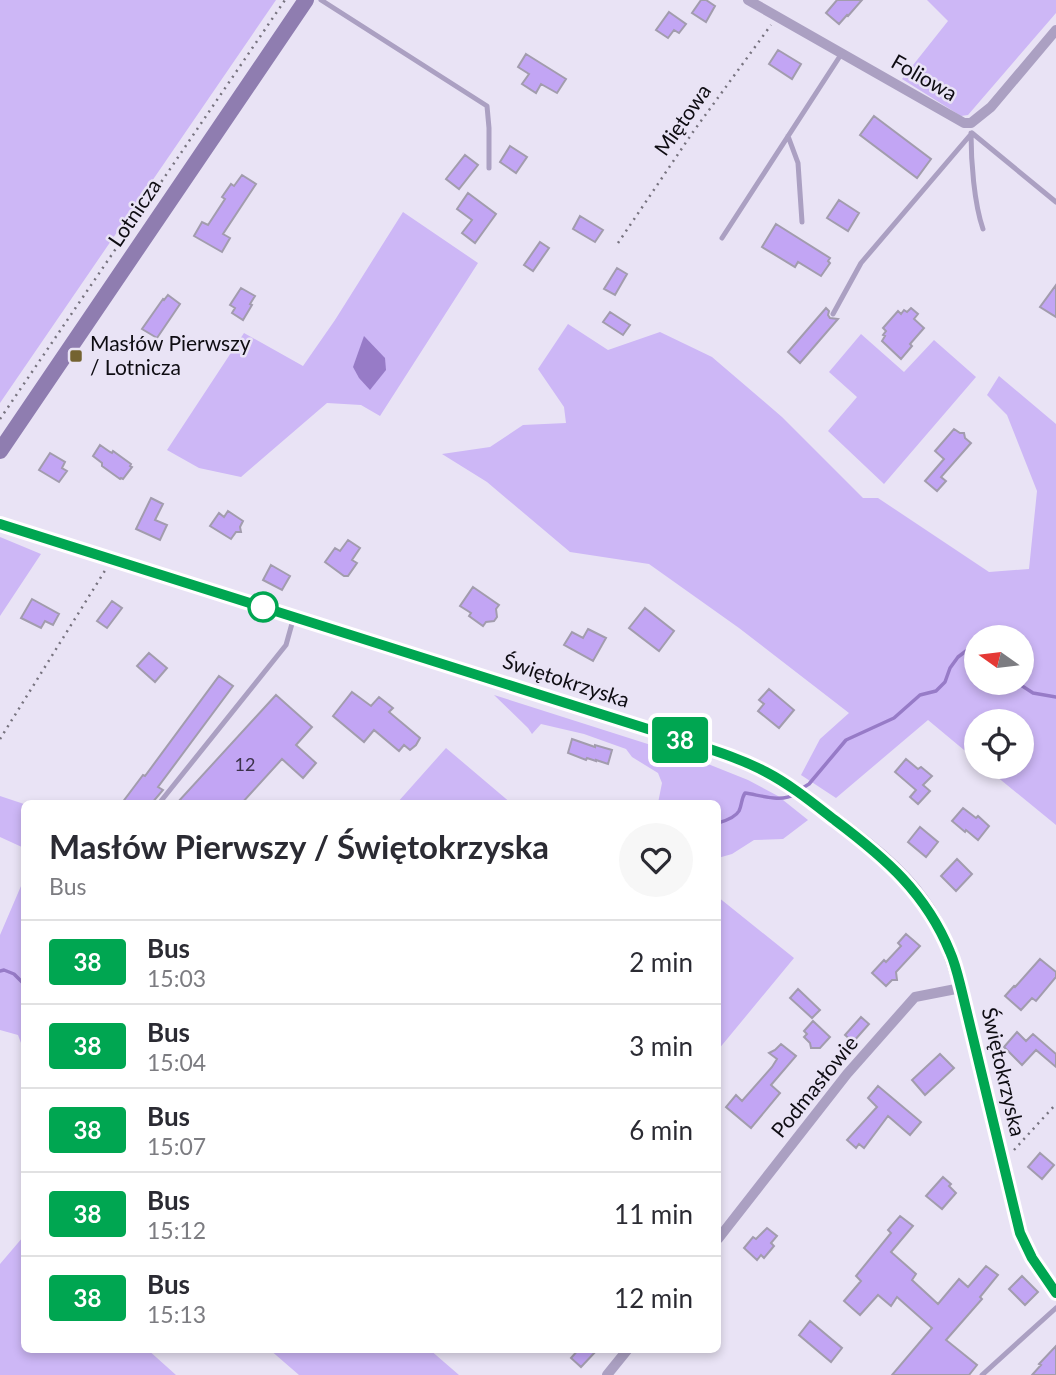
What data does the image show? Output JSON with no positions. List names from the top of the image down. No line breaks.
{"streets":{"main road":["Lotnicza"],"street":["Foliowa","Świętokrzyska","Podmasłowie"],"path":["Miętowa"]},"crossings":[["Foliowa","Miętowa"],["Świętokrzyska","Podmasłowie"]],"places":{"transit":["Masłów Pierwszy / Lotnicza"]},"lines":["bus line 38"],"house_numbers":["12"],"north":"left","page":{"on_map":"38","heading":["Masłów Pierwszy / Świętokrzyska","Bus"],"list":[{"mark":"38","name":"Bus","note":"15:03","value":"2 min"},{"mark":"38","name":"Bus","note":"15:04","value":"3 min"},{"mark":"38","name":"Bus","note":"15:07","value":"6 min"},{"mark":"38","name":"Bus","note":"15:12","value":"11 min"},{"mark":"38","name":"Bus","note":"15:13","value":"12 min"}]}}
